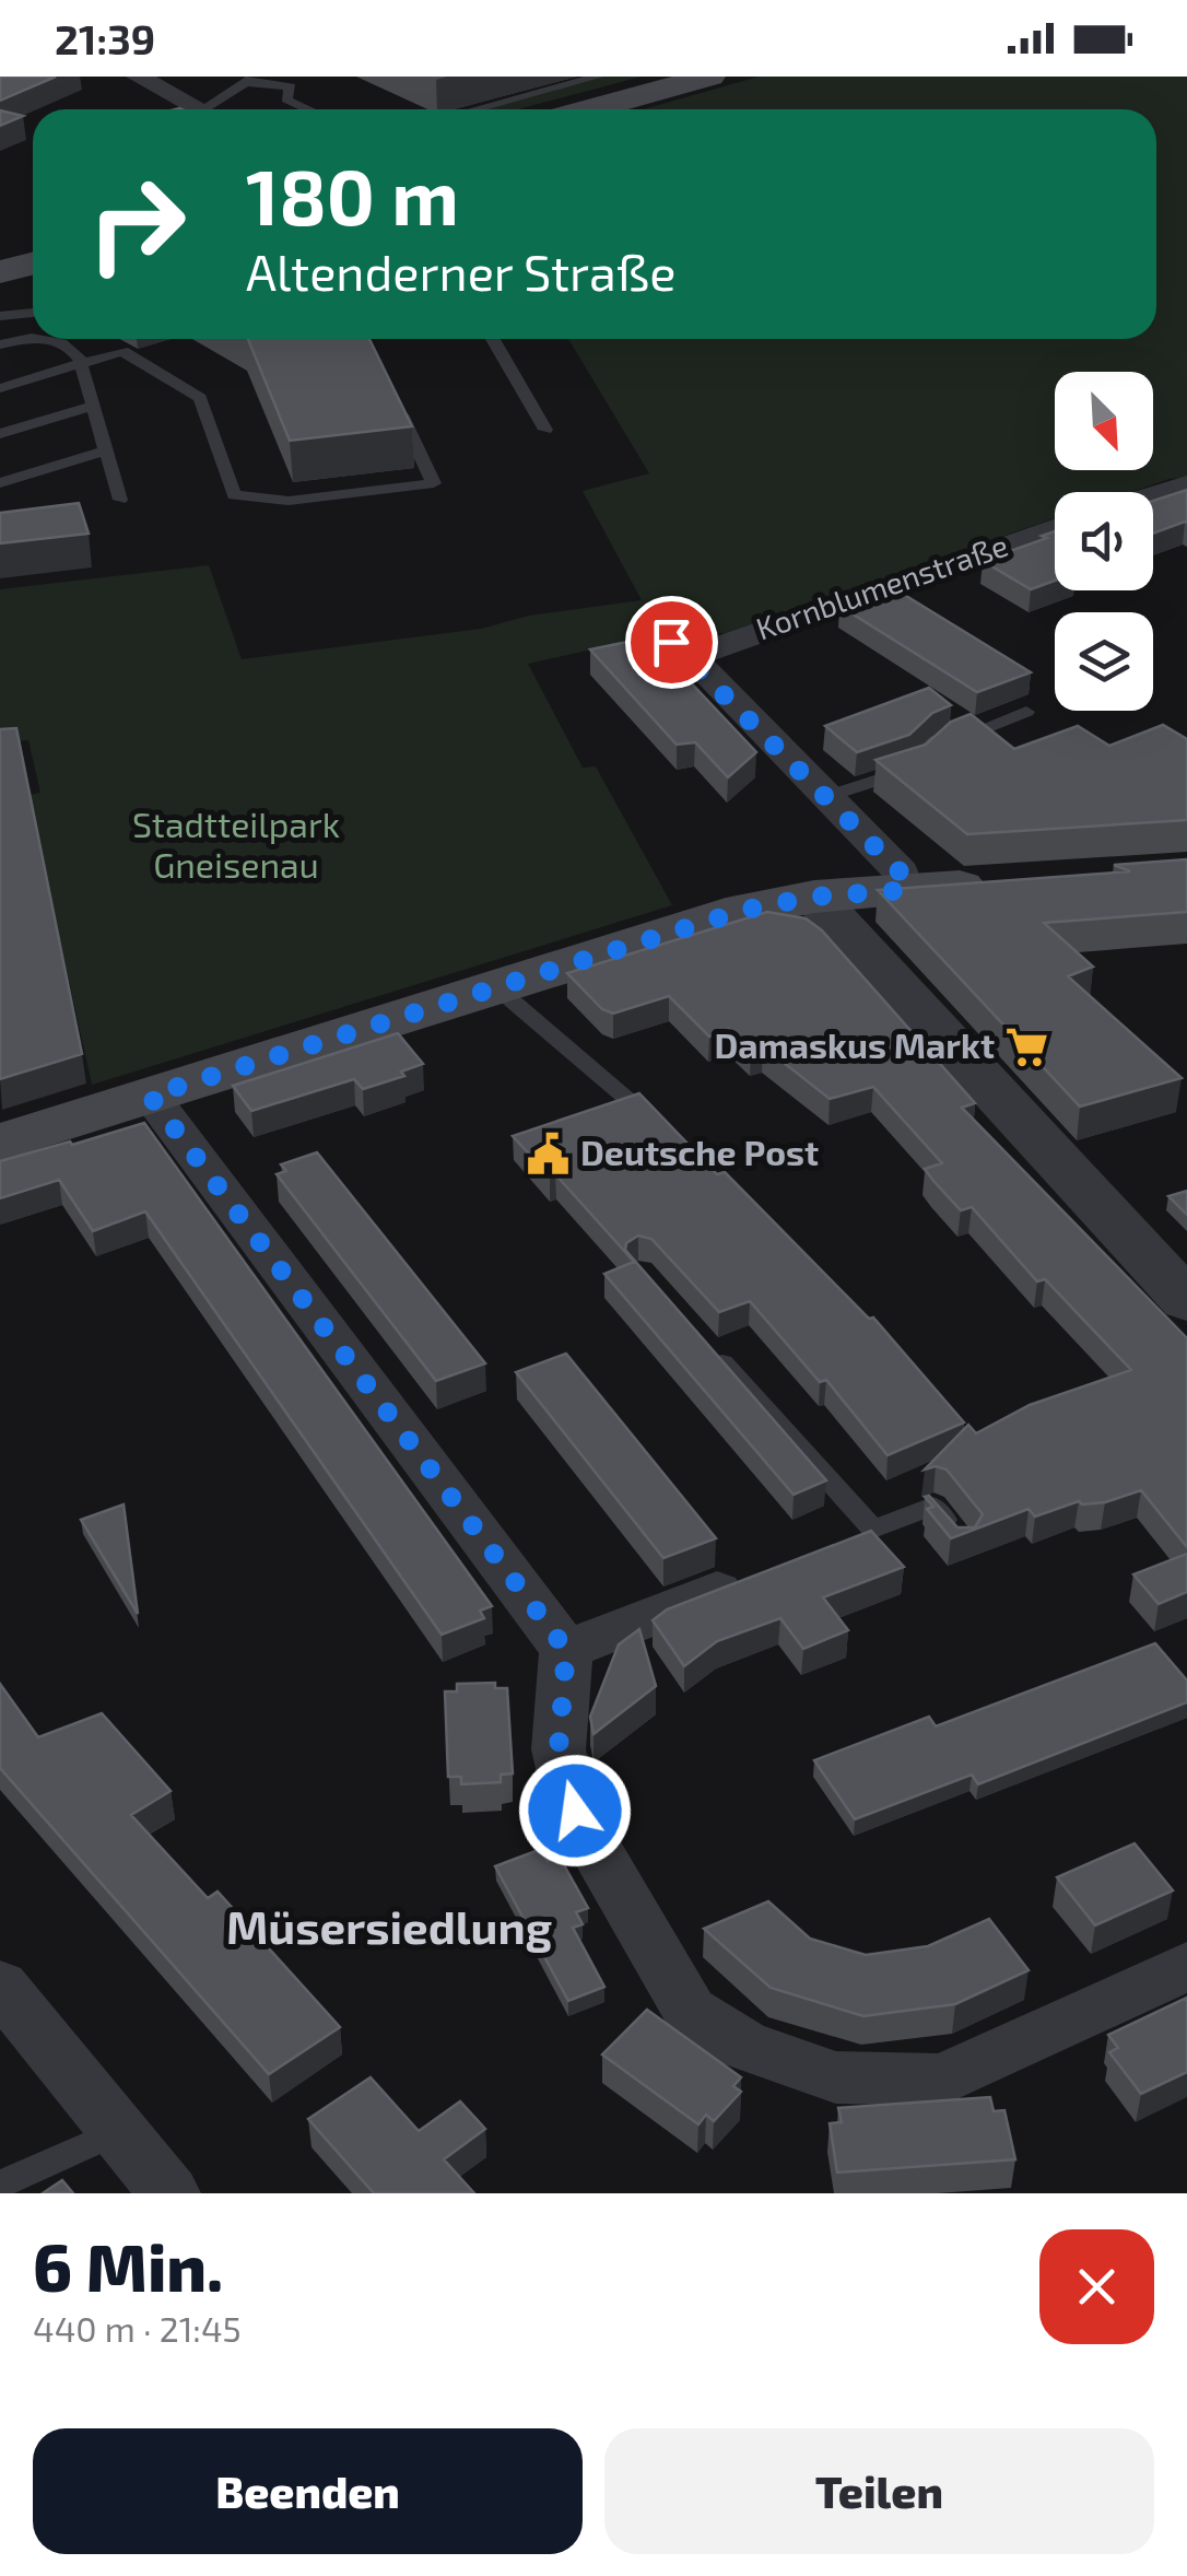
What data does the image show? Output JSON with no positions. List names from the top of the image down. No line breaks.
{"streets":{"street":["Kornblumenstraße"]},"districts":["Müsersiedlung"],"parks":["Stadtteilpark Gneisenau"],"places":{"supermarket":["Damaskus Markt"],"public building":["Deutsche Post"]},"north":"bottom right","page":{"status":"21:39","turn":["180 m","Altenderner Straße"],"heading":["6 Min.","440 m · 21:45"],"buttons":["Beenden","Teilen"]}}
